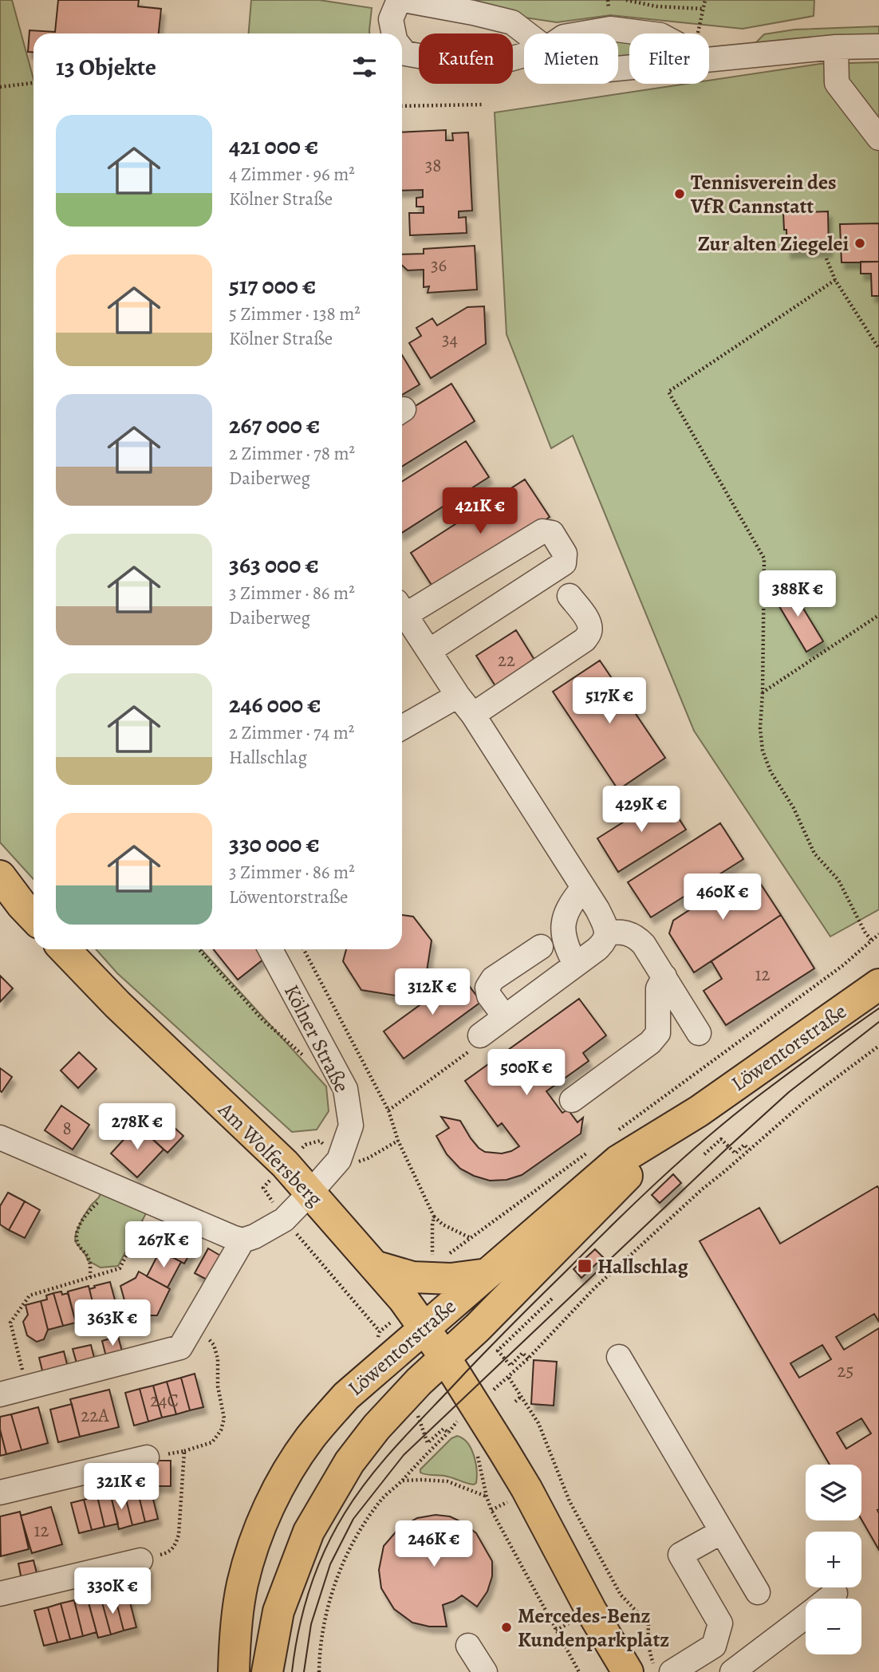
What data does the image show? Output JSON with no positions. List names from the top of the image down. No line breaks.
{"streets":{"main road":["Löwentorstraße","Am Wolfersberg"],"street":["Kölner Straße"]},"crossings":[["Kölner Straße","Am Wolfersberg"],["Löwentorstraße","Am Wolfersberg"]],"places":{"other":["Tennisverein des VfR Cannstatt","Zur alten Ziegelei","Mercedes-Benz Kundenparkplatz"],"transit":["Hallschlag"]},"house_numbers":["38","36","34","22","12","8","25","24C","22A","12"],"page":{"chip":["Kaufen","Mieten","Filter"],"heading":"13 Objekte","list":[{"name":"421 000 €","note":"4 Zimmer · 96 m² · Kölner Straße"},{"name":"517 000 €","note":"5 Zimmer · 138 m² · Kölner Straße"},{"name":"267 000 €","note":"2 Zimmer · 78 m² · Daiberweg"},{"name":"363 000 €","note":"3 Zimmer · 86 m² · Daiberweg"},{"name":"246 000 €","note":"2 Zimmer · 74 m² · Hallschlag"},{"name":"330 000 €","note":"3 Zimmer · 86 m² · Löwentorstraße"}],"price":["421K €","388K €","517K €","429K €","460K €","312K €","500K €","278K €","267K €","363K €","321K €","246K €","330K €"],"map_buttons":["+","−"]}}
